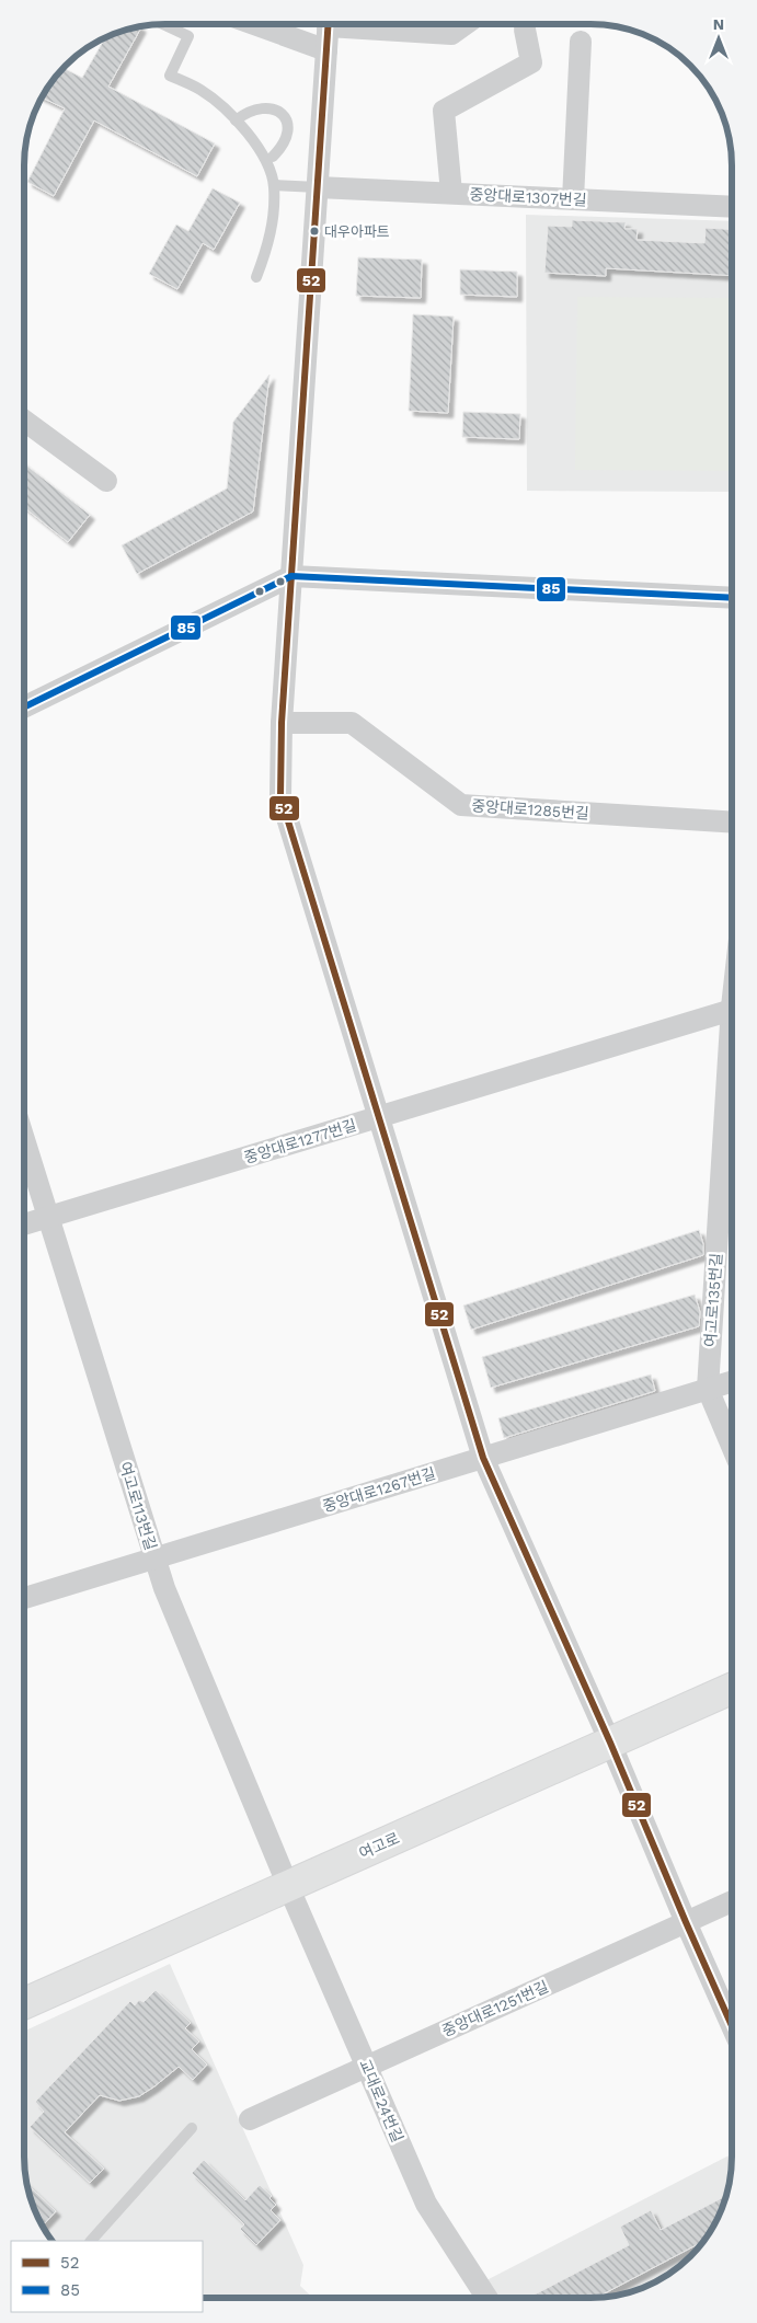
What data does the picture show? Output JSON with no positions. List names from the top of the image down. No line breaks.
{"streets":{"main road":["여고로"],"street":["중앙대로1307번길","중앙대로1285번길","중앙대로1277번길","여고로135번길","중앙대로1267번길","여고로113번길","중앙대로1251번길","교대로24번길"]},"crossings":[["중앙대로1277번길","여고로113번길"],["여고로135번길","중앙대로1267번길"],["중앙대로1267번길","여고로113번길"],["여고로113번길","여고로"],["여고로113번길","교대로24번길"],["여고로","교대로24번길"],["중앙대로1251번길","교대로24번길"]],"places":["대우아파트"],"lines":["transit line 52","transit line 85"],"legend":["52","85"],"north":"top"}
